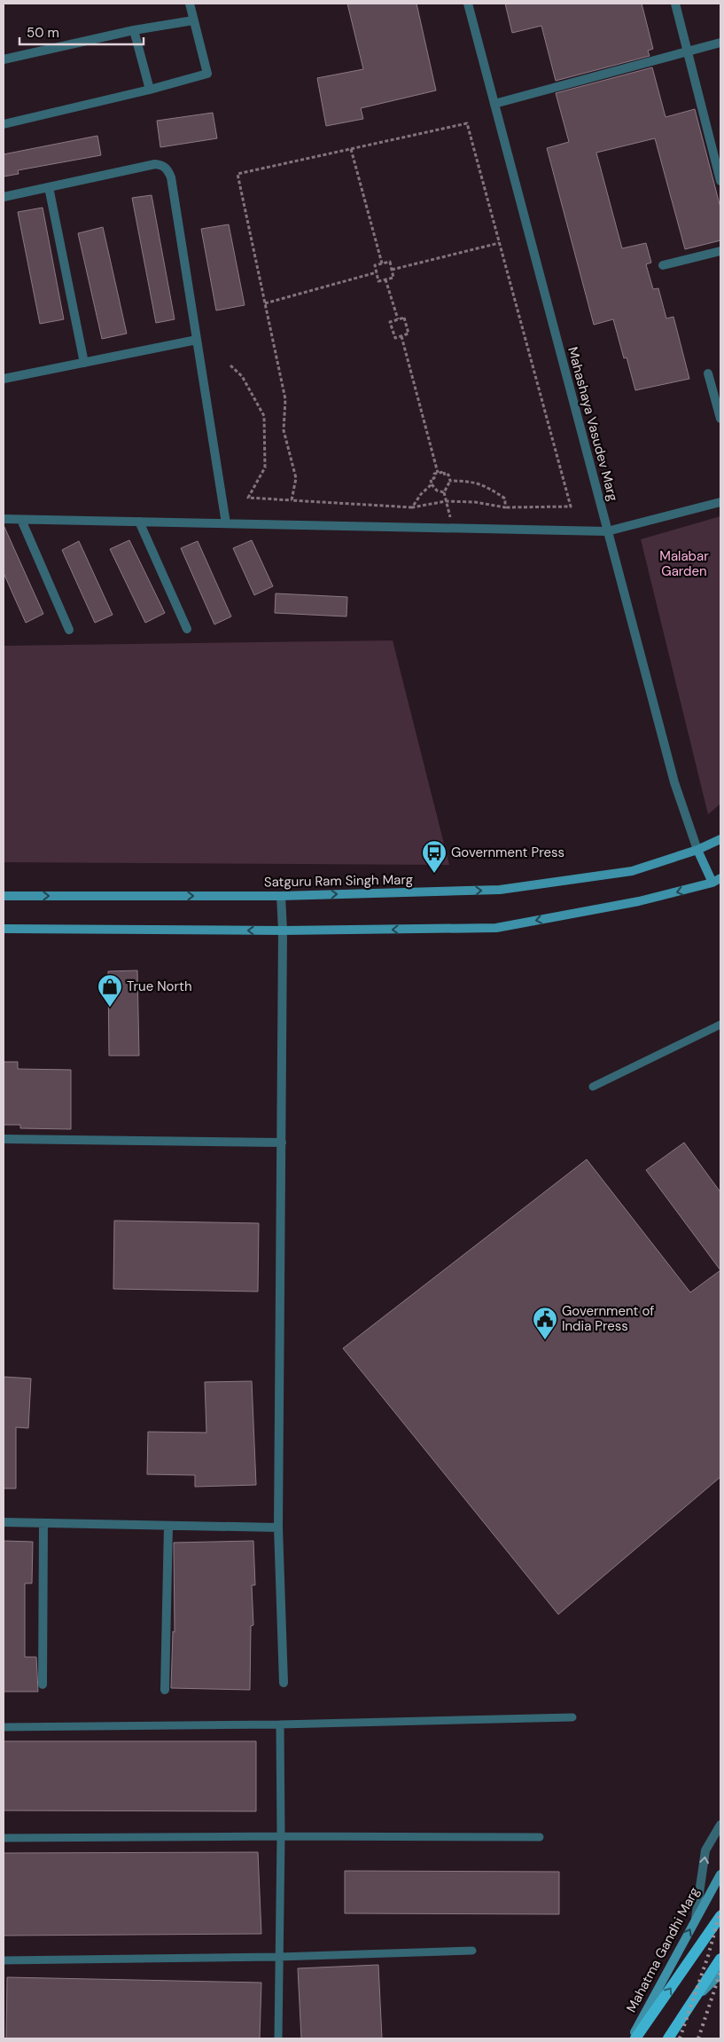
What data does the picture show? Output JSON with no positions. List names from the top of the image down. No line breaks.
{"streets":{"main road":["Satguru Ram Singh Marg","Mahatma Gandhi Marg"],"street":["Mahashaya Vasudev Marg"]},"crossings":[["Mahashaya Vasudev Marg","Satguru Ram Singh Marg"]],"parks":["Malabar Garden"],"places":{"bus stop":["Government Press"],"shop":["True North"],"public building":["Government of India Press"]},"scale_bar":"50 m"}
